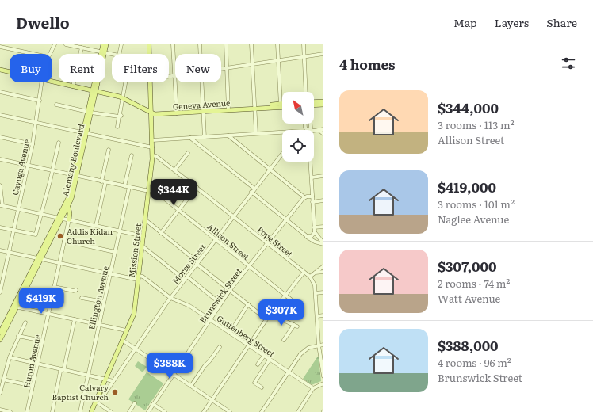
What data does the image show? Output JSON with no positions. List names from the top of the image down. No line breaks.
{"streets":{"main road":["Geneva Avenue","Alemany Boulevard","Mission Street"],"street":["Cayuga Avenue","Allison Street","Pope Street","Morse Street","Brunswick Street","Ellington Avenue","Guttenberg Street","Huron Avenue"]},"crossings":[["Geneva Avenue","Alemany Boulevard"],["Geneva Avenue","Mission Street"],["Alemany Boulevard","Allison Street"],["Alemany Boulevard","Guttenberg Street"],["Cayuga Avenue","Allison Street"],["Cayuga Avenue","Guttenberg Street"],["Allison Street","Mission Street"],["Allison Street","Morse Street"],["Allison Street","Brunswick Street"],["Allison Street","Ellington Avenue"],["Pope Street","Mission Street"],["Pope Street","Morse Street"],["Pope Street","Brunswick Street"],["Mission Street","Guttenberg Street"],["Morse Street","Guttenberg Street"],["Brunswick Street","Guttenberg Street"],["Ellington Avenue","Guttenberg Street"],["Guttenberg Street","Huron Avenue"]],"places":["Addis Kidan Church","Calvary Baptist Church"],"north":"top left","page":{"header":"Dwello","nav":["Map","Layers","Share"],"heading":"4 homes","chip":["Buy","Rent","Filters","New"],"list":[{"name":"$344,000","note":"3 rooms · 113 m² · Allison Street"},{"name":"$419,000","note":"3 rooms · 101 m² · Naglee Avenue"},{"name":"$307,000","note":"2 rooms · 74 m² · Watt Avenue"},{"name":"$388,000","note":"4 rooms · 96 m² · Brunswick Street"}],"price":["$344K","$419K","$307K","$388K"]}}
